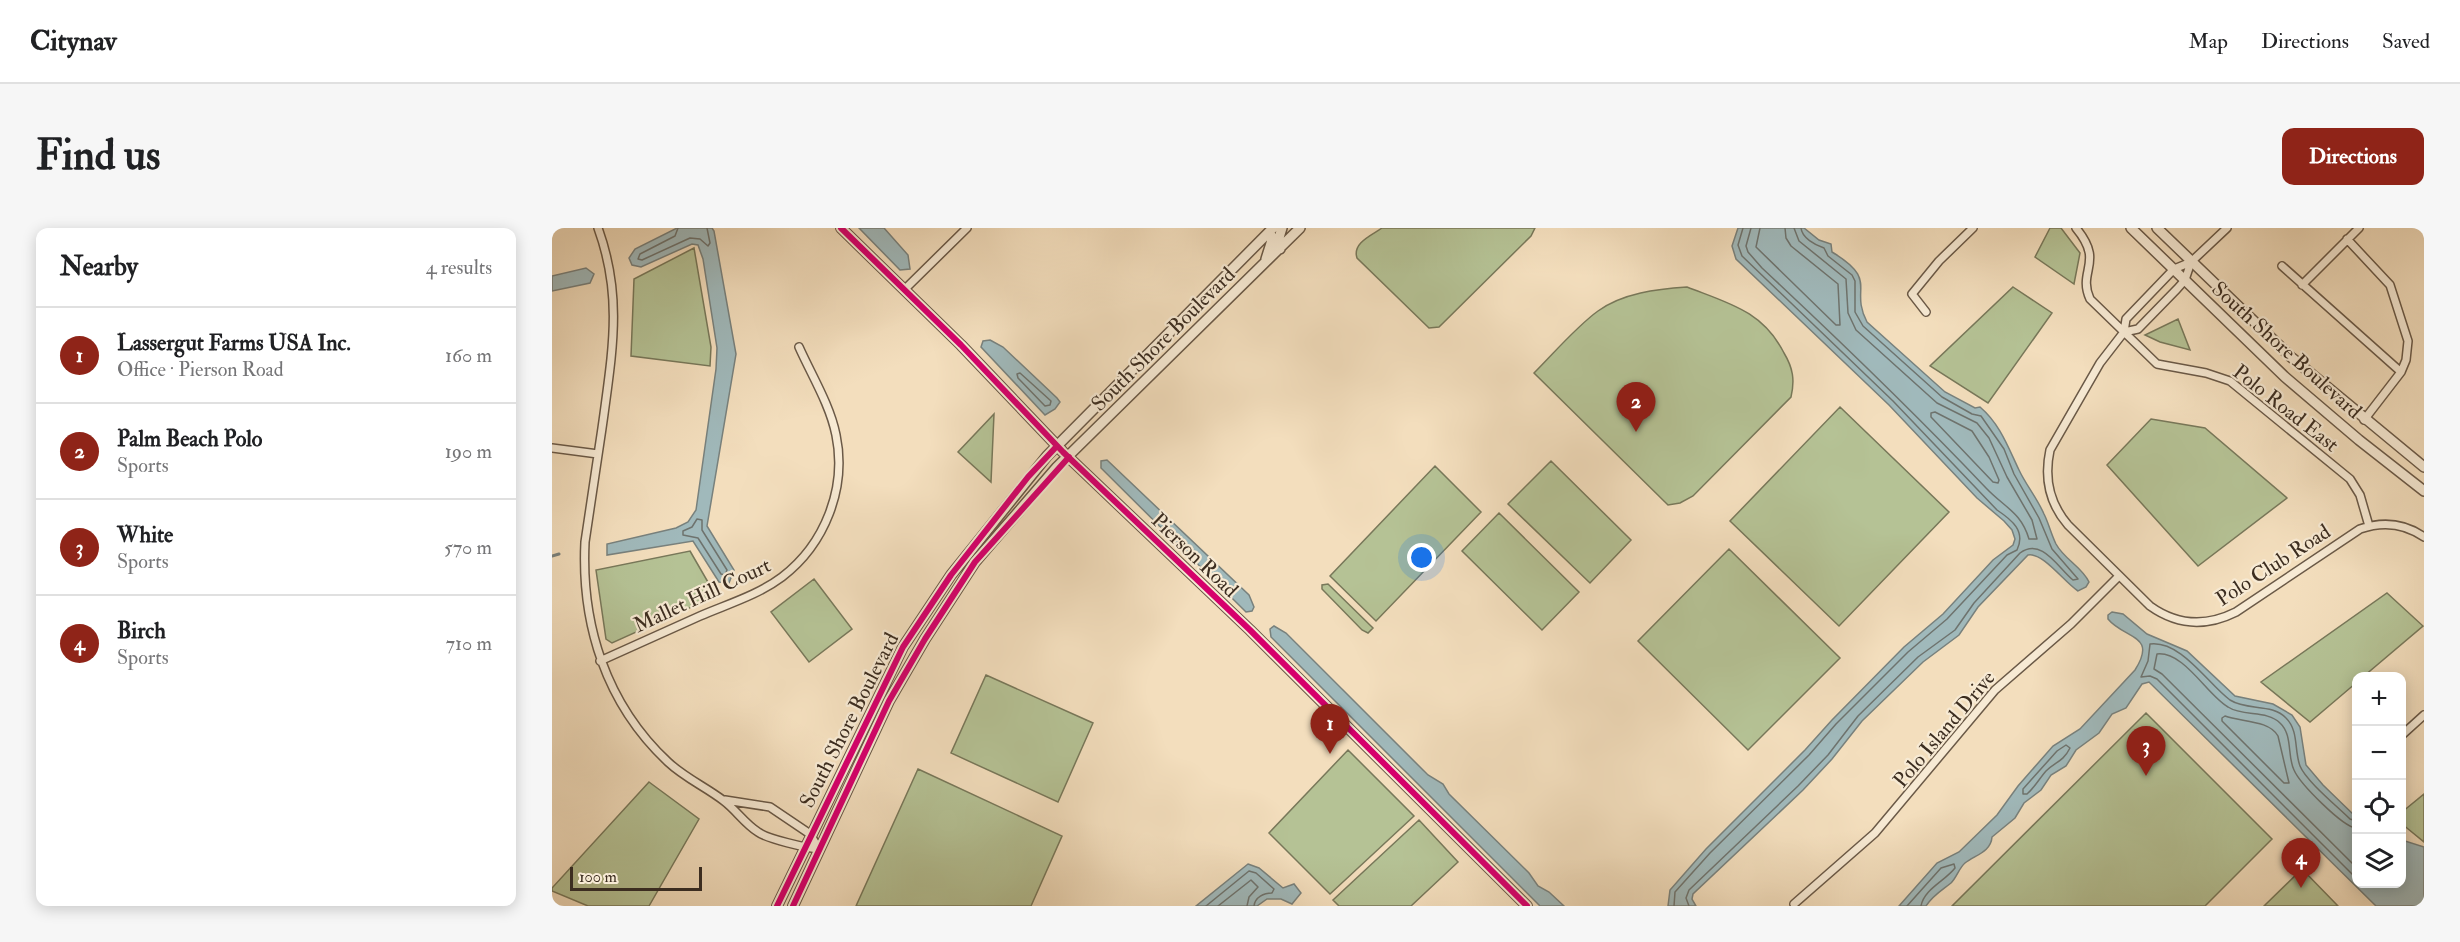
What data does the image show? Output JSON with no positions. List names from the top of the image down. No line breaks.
{"streets":{"street":["South Shore Boulevard","Polo Road East","Pierson Road","Polo Club Road","Mallet Hill Court","Polo Island Drive"]},"crossings":[["South Shore Boulevard","Pierson Road"],["Polo Road East","Polo Club Road"],["Polo Club Road","Polo Island Drive"]],"scale_bar":"100 m","page":{"header":"Citynav","nav":["Map","Directions","Saved"],"buttons":"Directions","title":"Find us","heading":["Nearby","4 results"],"list":[{"mark":"1","name":"Lassergut Farms USA Inc.","note":"Office · Pierson Road","value":"160 m"},{"mark":"2","name":"Palm Beach Polo","note":"Sports","value":"190 m"},{"mark":"3","name":"White","note":"Sports","value":"570 m"},{"mark":"4","name":"Birch","note":"Sports","value":"710 m"}],"pins":["2","1","3","4"],"map_buttons":["+","−"],"scale":"100 m"}}
